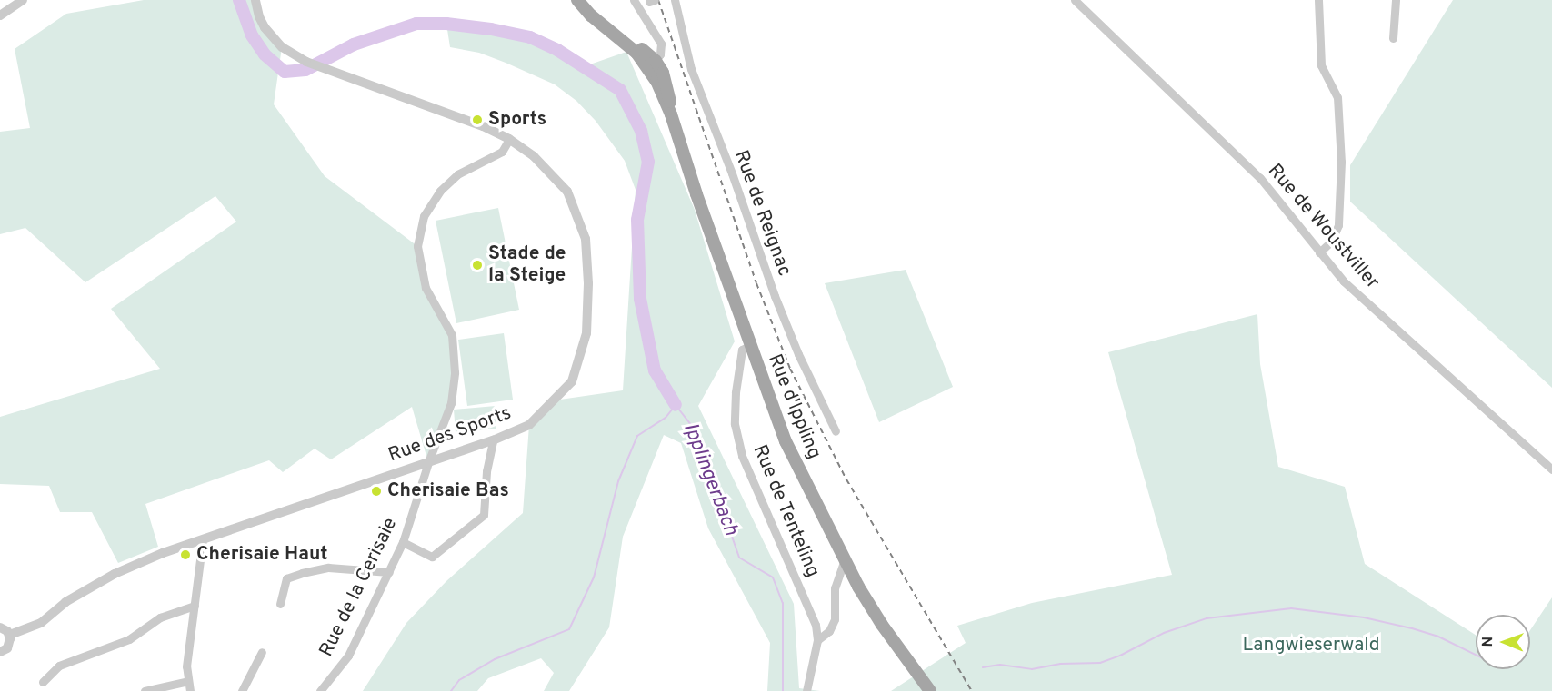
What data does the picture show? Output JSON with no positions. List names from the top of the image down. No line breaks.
{"streets":{"main road":["Rue d'Ippling"],"street":["Rue de Reignac","Rue de Woustviller","Rue des Sports","Rue de Tenteling","Rue de la Cerisaie"]},"crossings":[["Rue d'Ippling","Rue de Tenteling"],["Rue des Sports","Rue de la Cerisaie"]],"water":["Ipplingerbach"],"parks":["Langwieserwald"],"places":["Sports","Stade de la Steige","Cherisaie Bas","Cherisaie Haut"],"north":"left"}
